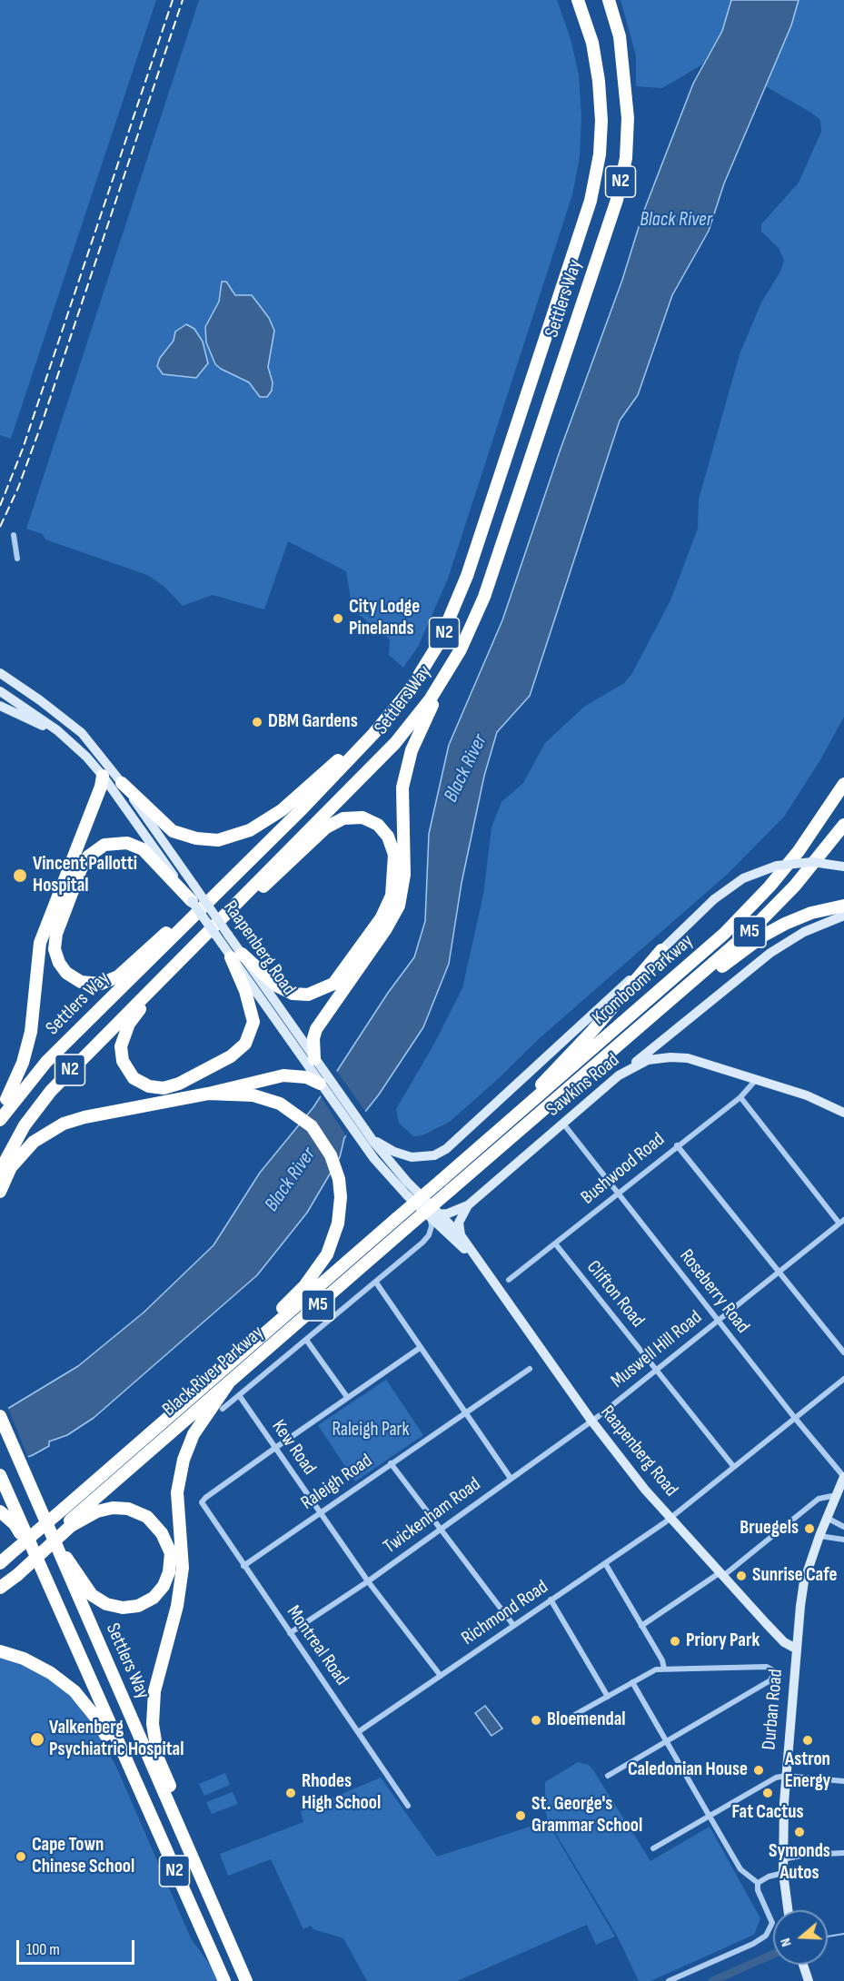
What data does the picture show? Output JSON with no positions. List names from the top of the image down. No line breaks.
{"streets":{"highway":["N2","Settlers Way","M5","Kromboom Parkway","Black River Parkway"],"main road":["Raapenberg Road","Sawkins Road","Durban Road"],"street":["Bushwood Road","Roseberry Road","Clifton Road","Muswell Hill Road","Kew Road","Raleigh Road","Twickenham Road","Richmond Road","Montreal Road"]},"crossings":[["Raapenberg Road","Sawkins Road"],["Raapenberg Road","Muswell Hill Road"],["Raapenberg Road","Twickenham Road"],["Raapenberg Road","Richmond Road"],["Raapenberg Road","Durban Road"],["Kromboom Parkway","Black River Parkway"],["Sawkins Road","Bushwood Road"],["Sawkins Road","Roseberry Road"],["Bushwood Road","Roseberry Road"],["Bushwood Road","Clifton Road"],["Roseberry Road","Muswell Hill Road"],["Roseberry Road","Richmond Road"],["Roseberry Road","Durban Road"],["Clifton Road","Muswell Hill Road"],["Clifton Road","Richmond Road"],["Muswell Hill Road","Twickenham Road"],["Kew Road","Raleigh Road"],["Kew Road","Twickenham Road"],["Kew Road","Richmond Road"],["Kew Road","Montreal Road"],["Raleigh Road","Montreal Road"],["Twickenham Road","Montreal Road"],["Richmond Road","Montreal Road"]],"water":["Black River"],"parks":["Raleigh Park"],"places":["City Lodge Pinelands","DBM Gardens","Vincent Pallotti Hospital","Bruegels","Sunrise Cafe","Priory Park","Bloemendal","Valkenberg Psychiatric Hospital","Astron Energy","Caledonian House","Rhodes High School","Fat Cactus","St. George's Grammar School","Symonds Autos","Cape Town Chinese School"],"scale_bar":"100 m","north":"left"}
